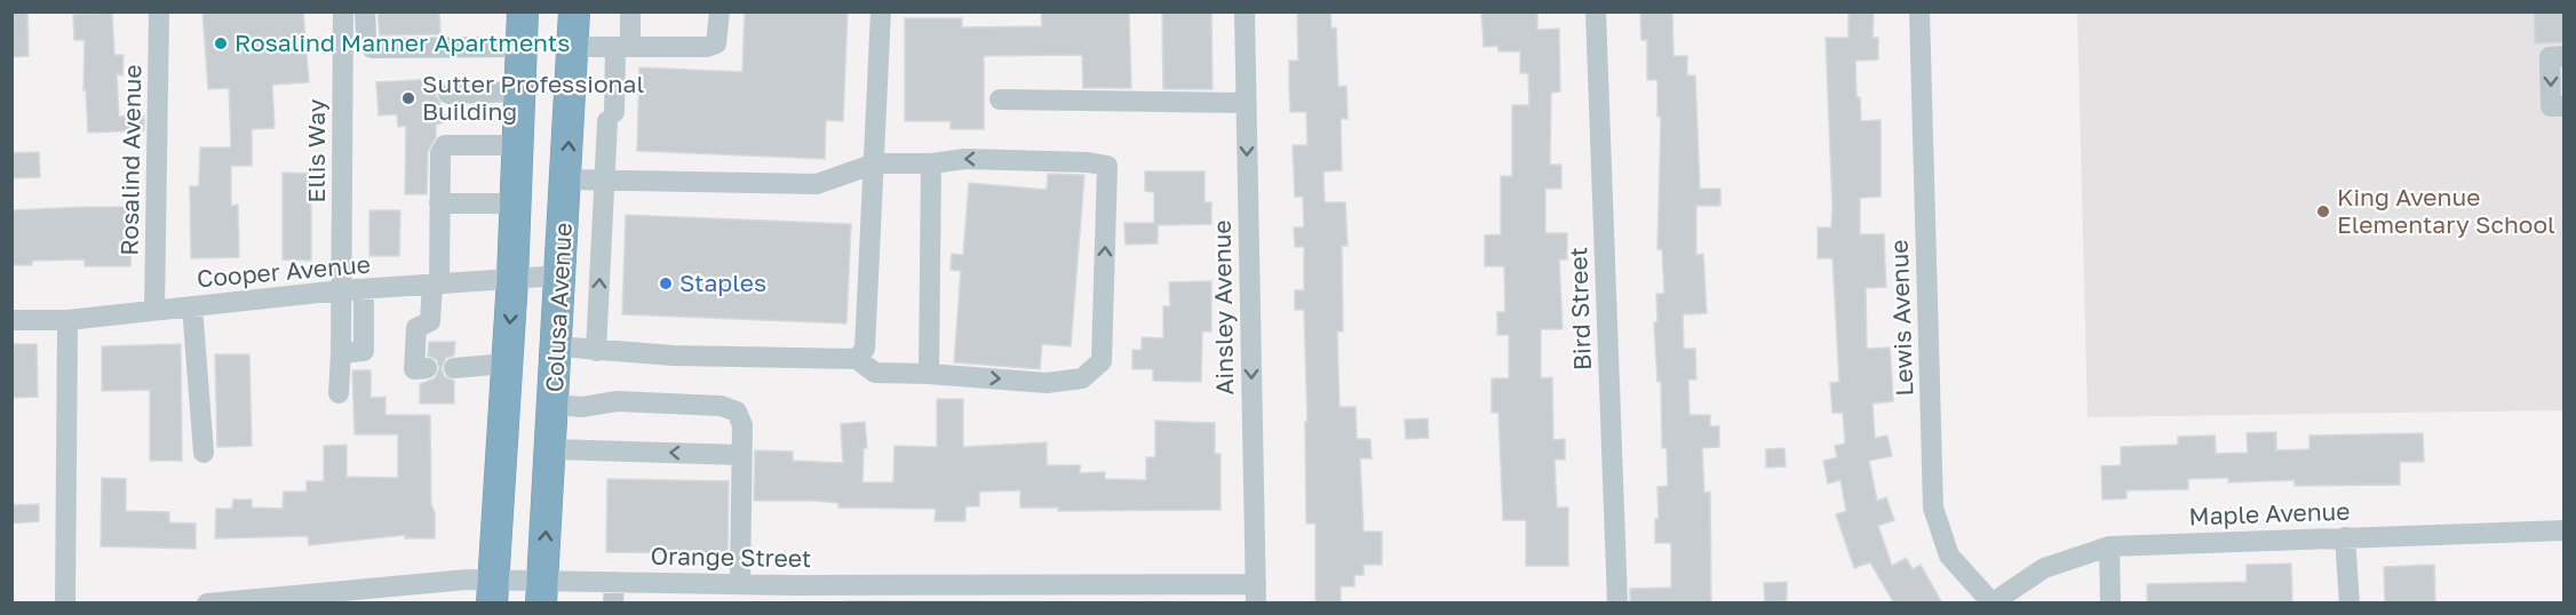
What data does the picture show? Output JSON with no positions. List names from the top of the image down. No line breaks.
{"streets":{"highway":["Colusa Avenue"],"street":["Ellis Way","Rosalind Avenue","Cooper Avenue","Ainsley Avenue","Bird Street","Lewis Avenue","Maple Avenue","Orange Street"]},"crossings":[["Ellis Way","Cooper Avenue"],["Rosalind Avenue","Cooper Avenue"],["Cooper Avenue","Colusa Avenue"],["Colusa Avenue","Orange Street"],["Ainsley Avenue","Orange Street"],["Lewis Avenue","Maple Avenue"]],"one_way":["Ainsley Avenue"],"places":["Rosalind Manner Apartments","Sutter Professional Building","King Avenue Elementary School","Staples"]}
